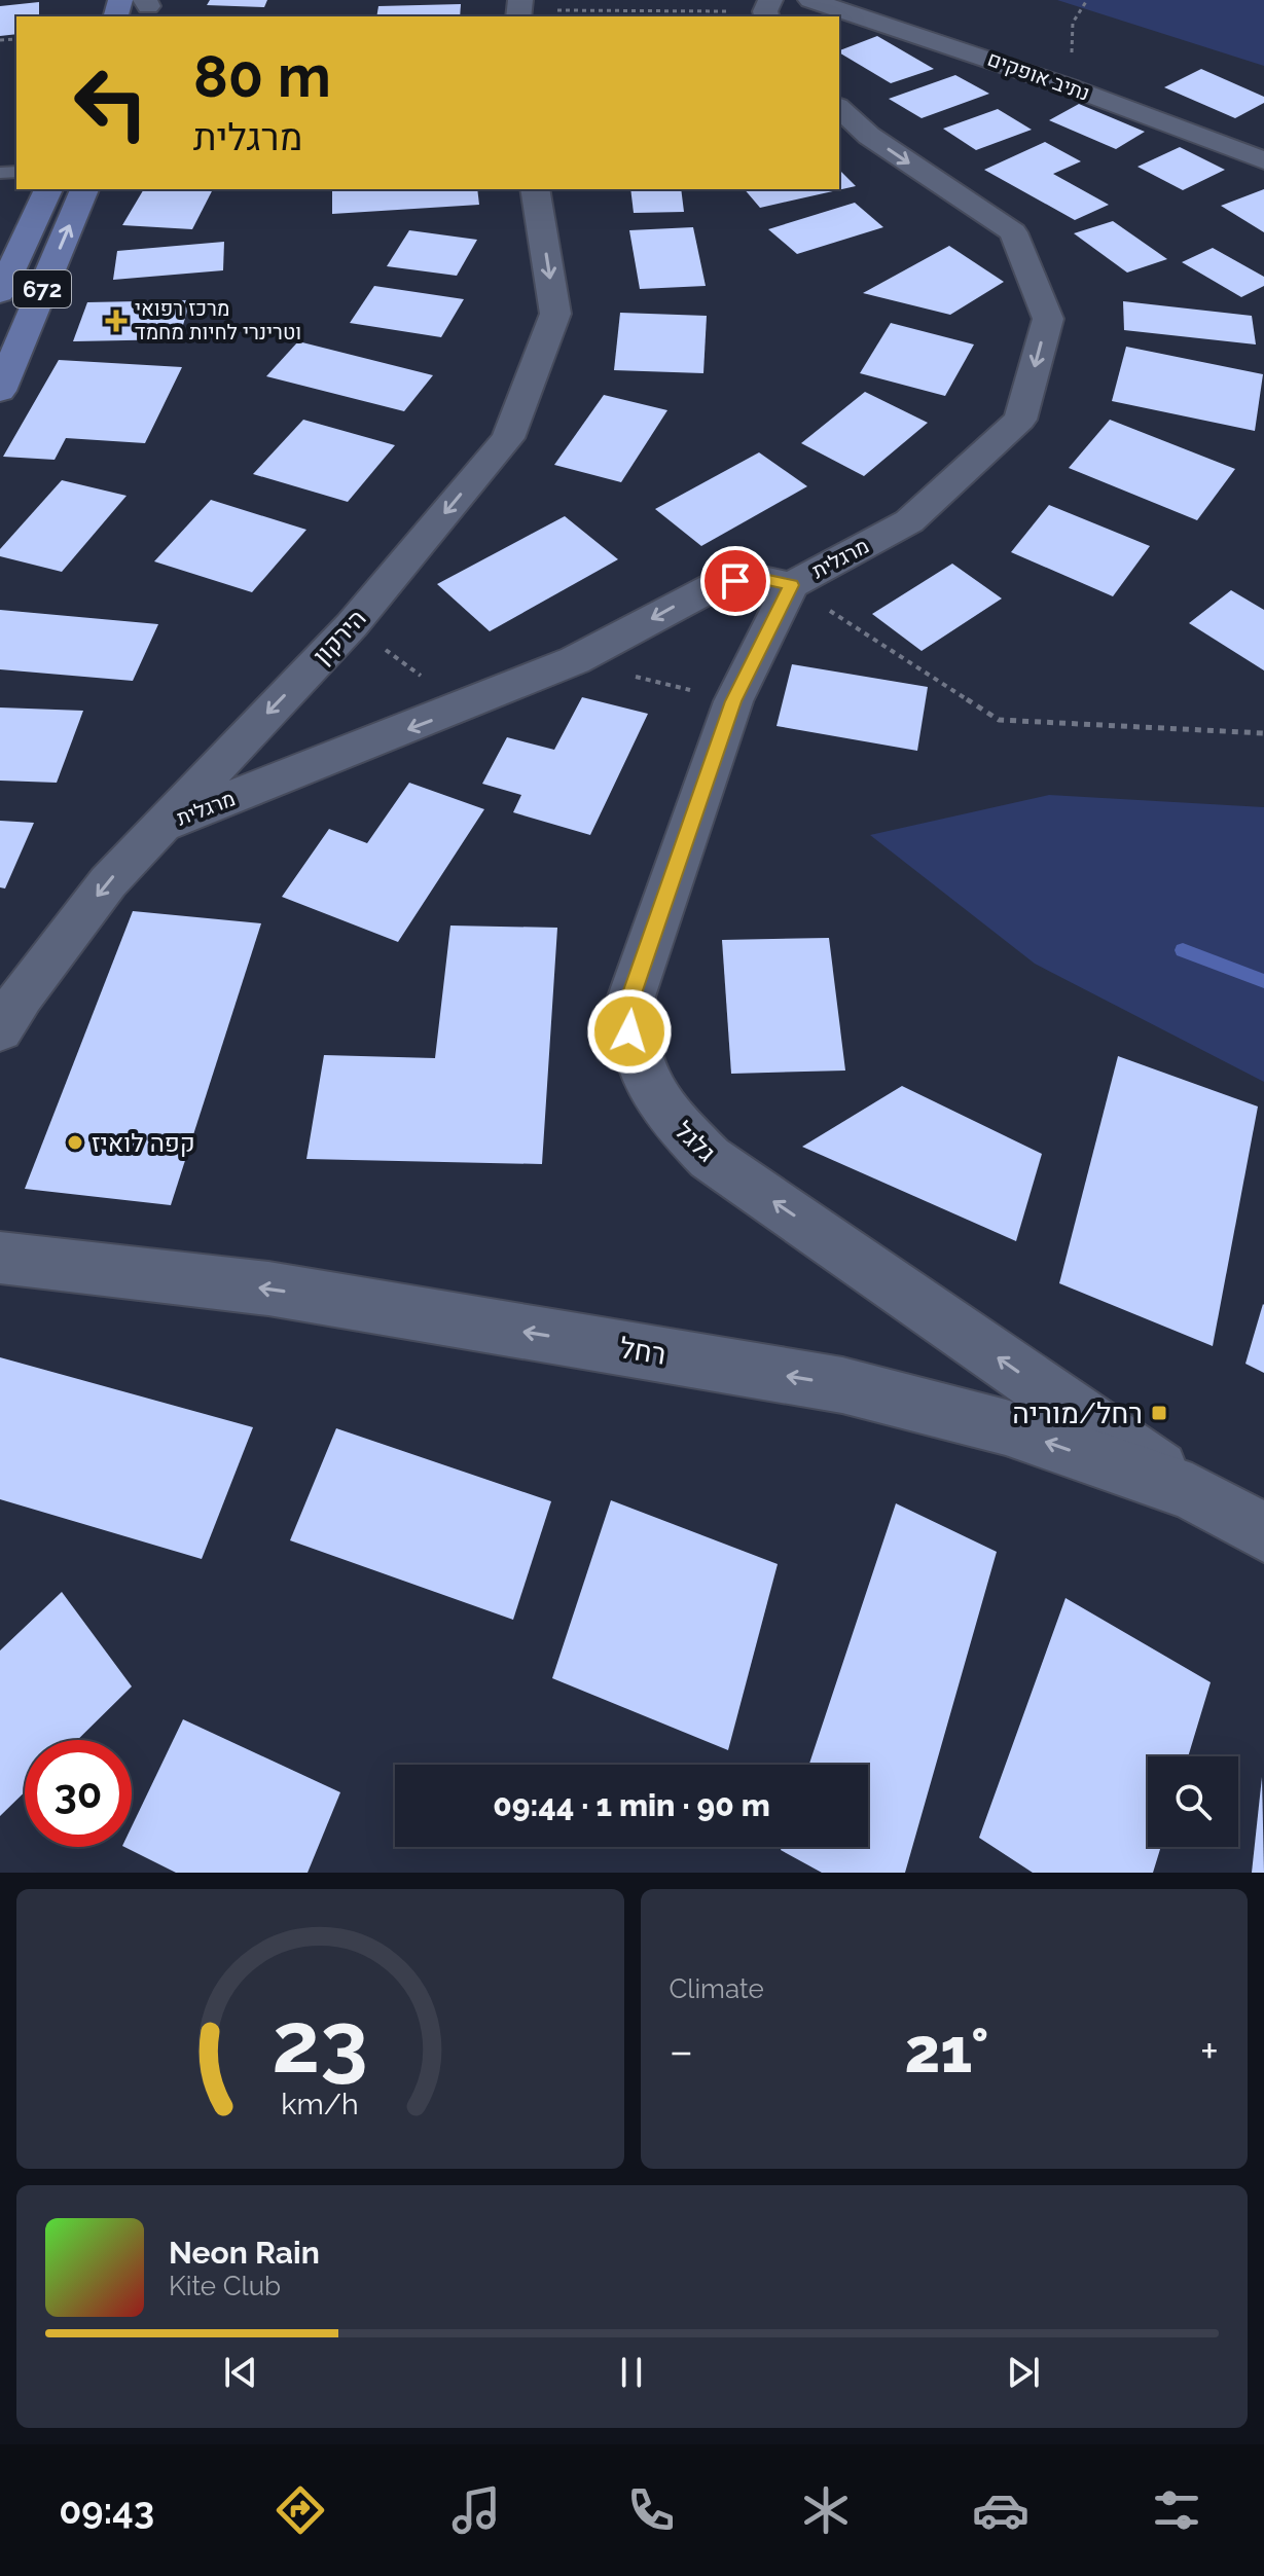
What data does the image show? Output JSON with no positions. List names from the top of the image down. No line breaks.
{"streets":{"main road":["672"],"street":["נתיב אופקים","מרגלית","הירקון","גלגל","רחל"]},"crossings":[["מרגלית","הירקון"],["מרגלית","גלגל"],["גלגל","רחל"]],"one_way":["הירקון","גלגל","רחל"],"places":{"health":["מרכז רפואי וטרינרי לחיות מחמד"],"other":["קפה לואיז"],"transit":["רחל/מוריה"]},"page":{"turn":["80 m","מרגלית"],"limit":"30","trip":"09:44 · 1 min · 90 m","tile":"Climate","heat":["−","21°","+"],"song":["Neon Rain","Kite Club"],"tabs":"09:43","gauge":["23","km/h"]}}
